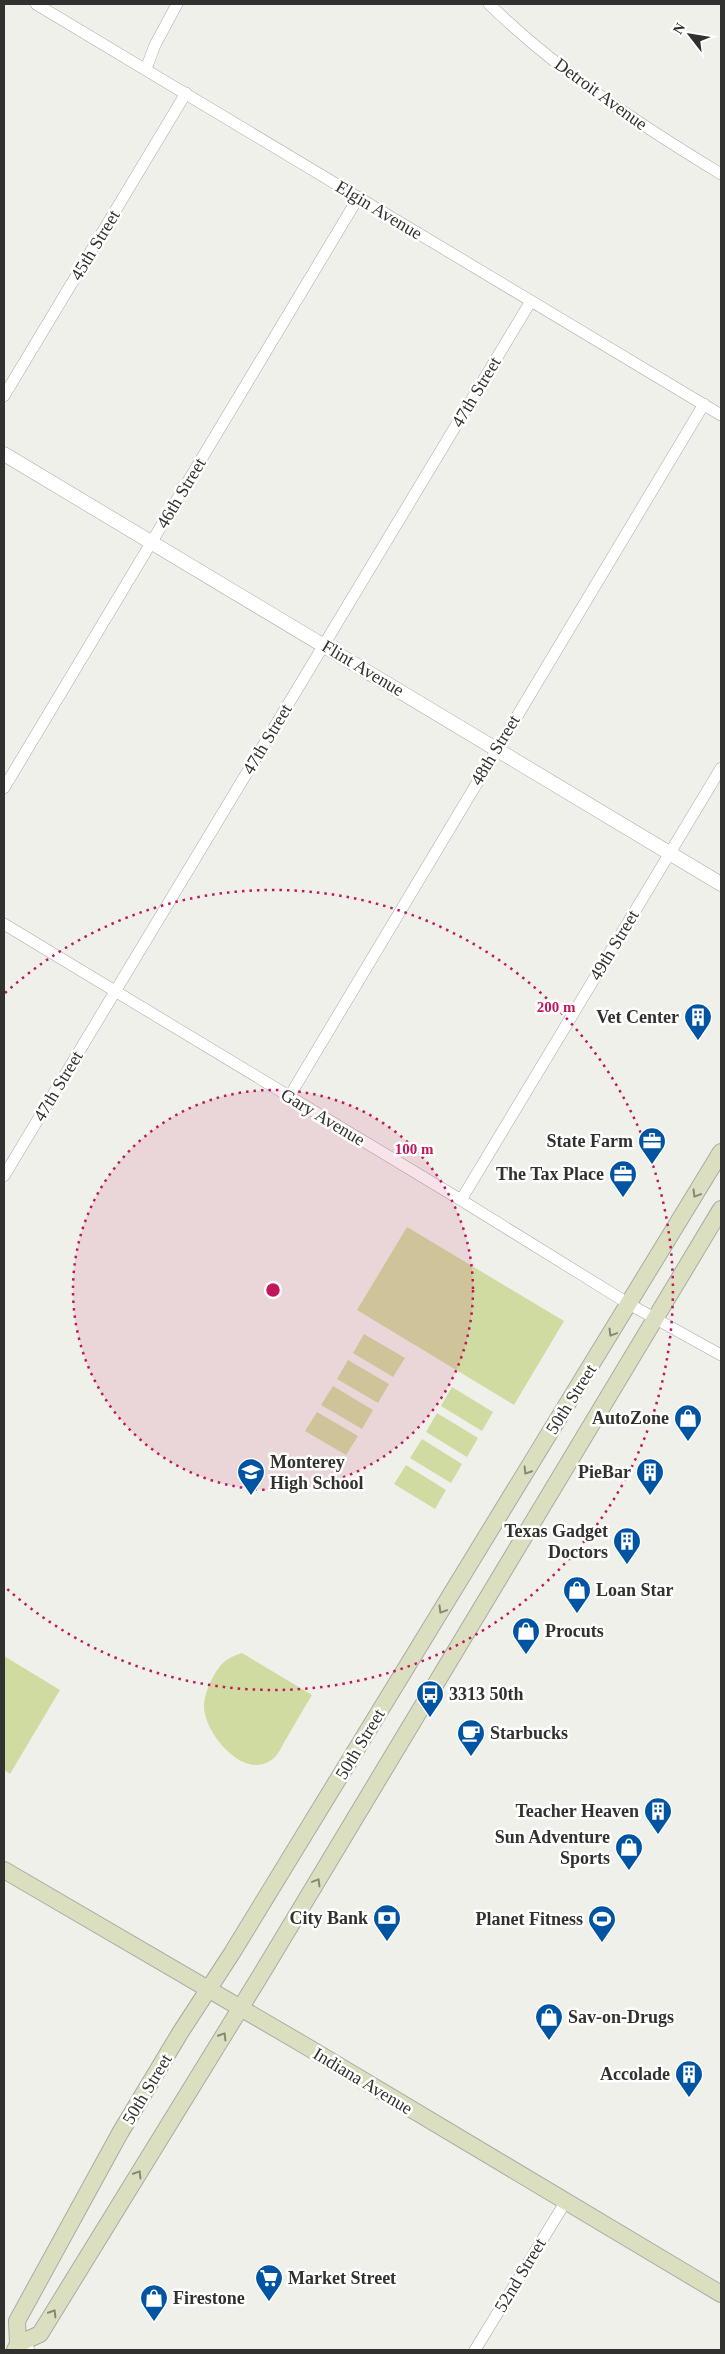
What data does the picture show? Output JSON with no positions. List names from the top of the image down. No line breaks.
{"streets":{"main road":["50th Street","Indiana Avenue"],"street":["Detroit Avenue","Elgin Avenue","45th Street","47th Street","46th Street","Flint Avenue","48th Street","49th Street","Gary Avenue","52nd Street"]},"crossings":[["Elgin Avenue","45th Street"],["Elgin Avenue","47th Street"],["Elgin Avenue","46th Street"],["Elgin Avenue","48th Street"],["47th Street","Flint Avenue"],["47th Street","Gary Avenue"],["46th Street","Flint Avenue"],["Flint Avenue","48th Street"],["Flint Avenue","49th Street"],["48th Street","Gary Avenue"],["49th Street","Gary Avenue"],["Gary Avenue","50th Street"],["50th Street","Indiana Avenue"],["Indiana Avenue","52nd Street"]],"places":{"building":["Vet Center","PieBar","Texas Gadget Doctors","Teacher Heaven","Accolade"],"office":["State Farm","The Tax Place"],"shop":["AutoZone","Loan Star","Procuts","Sun Adventure Sports","Sav-on-Drugs","Firestone"],"school or university":["Monterey High School"],"bus stop":["3313 50th"],"cafe":["Starbucks"],"bank":["City Bank"],"sports":["Planet Fitness"],"supermarket":["Market Street"]},"north":"top left","rings":["200 m","100 m"]}
